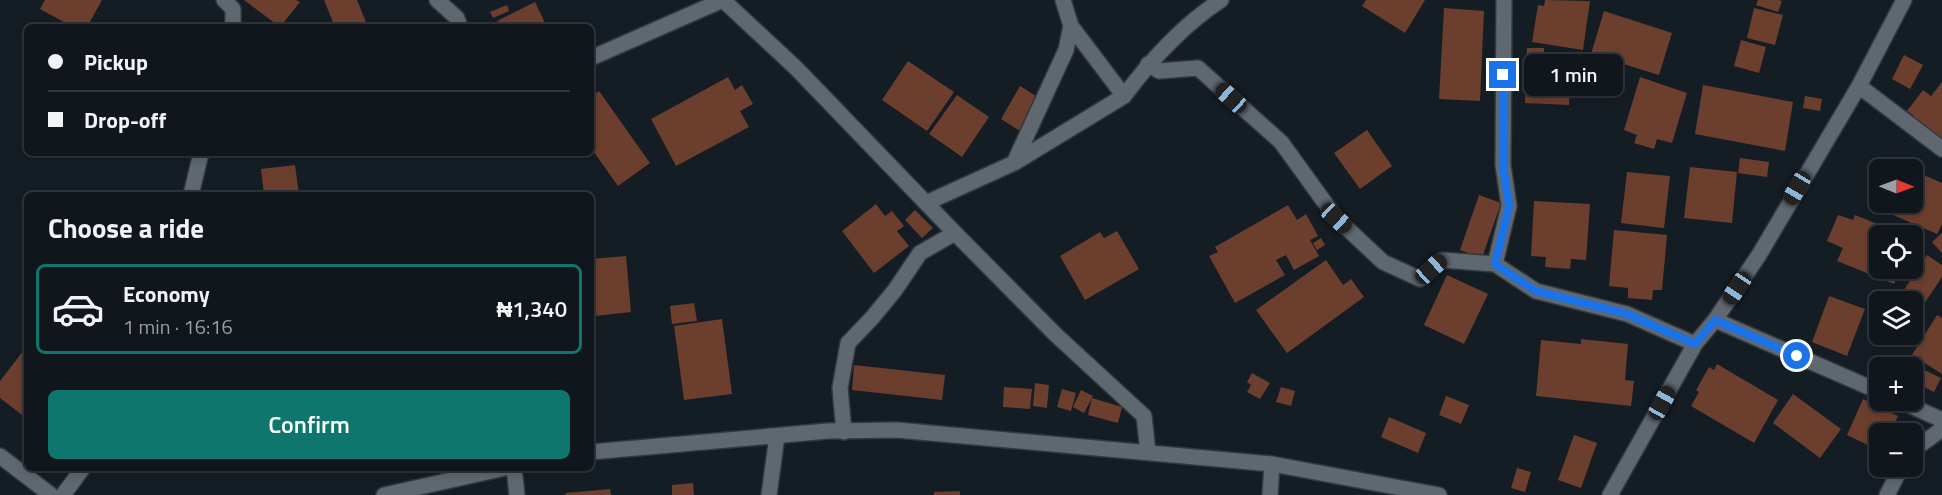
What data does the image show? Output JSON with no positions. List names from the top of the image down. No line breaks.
{"north":"right","page":{"banner":["Pickup","Drop-off"],"bubble":"1 min","map_buttons":["+","−"],"heading":"Choose a ride","list":[{"name":"Economy","note":"1 min · 16:16","value":"₦1,340"}],"buttons":"Confirm"}}
